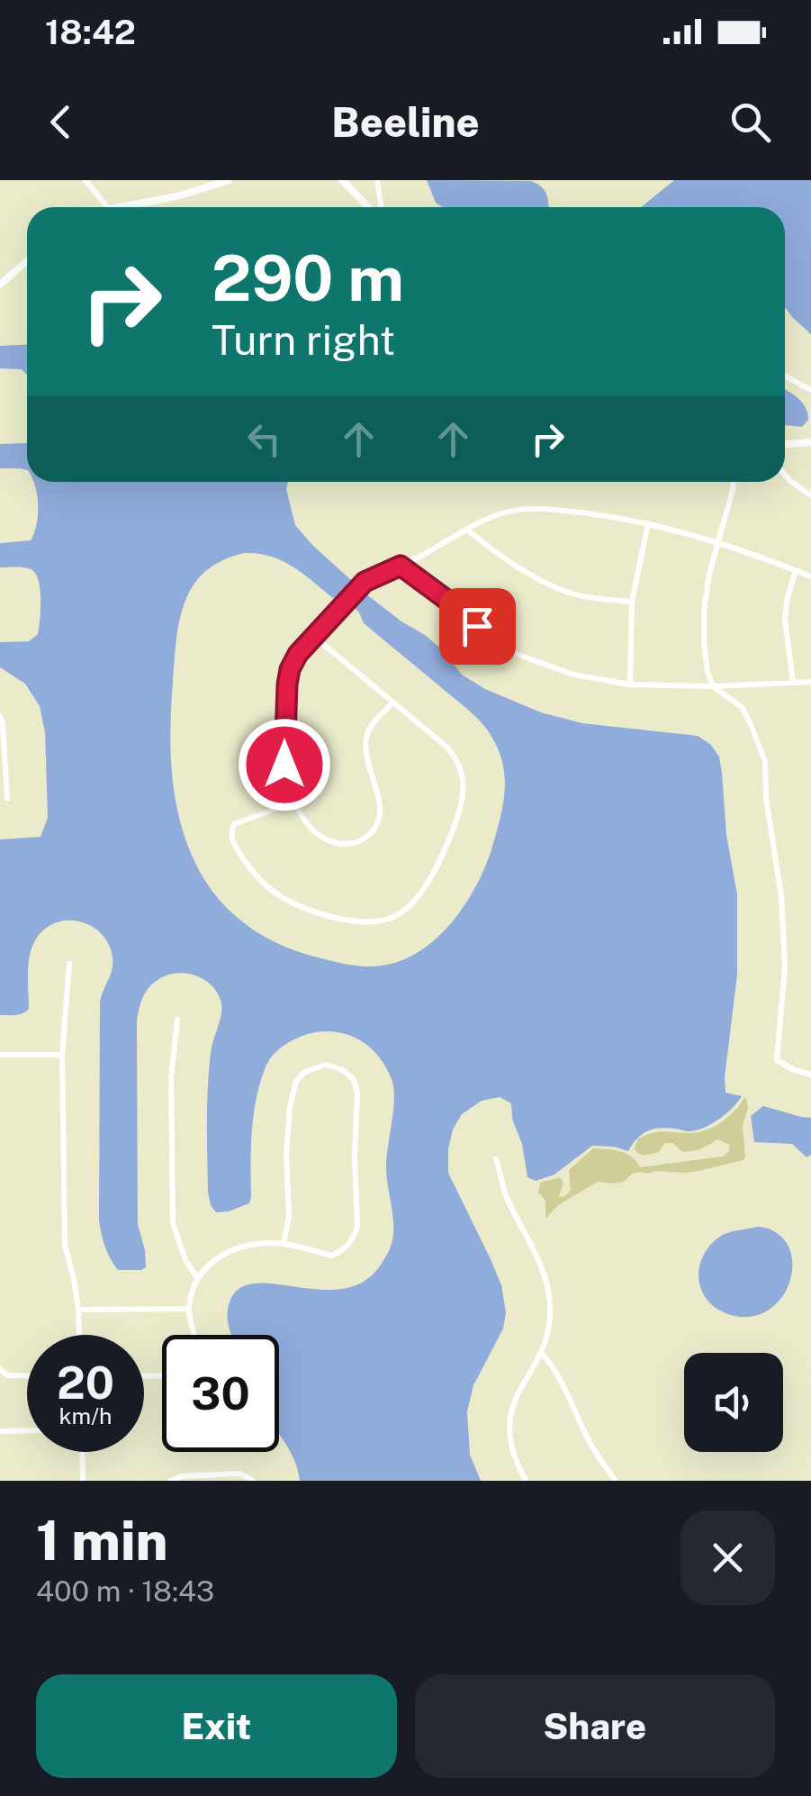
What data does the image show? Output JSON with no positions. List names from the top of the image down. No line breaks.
{"page":{"status":"18:42","header":"Beeline","turn":["290 m","Turn right"],"speed":"20 km/h","limit":"30","heading":["1 min","400 m · 18:43"],"buttons":["Exit","Share"]}}
